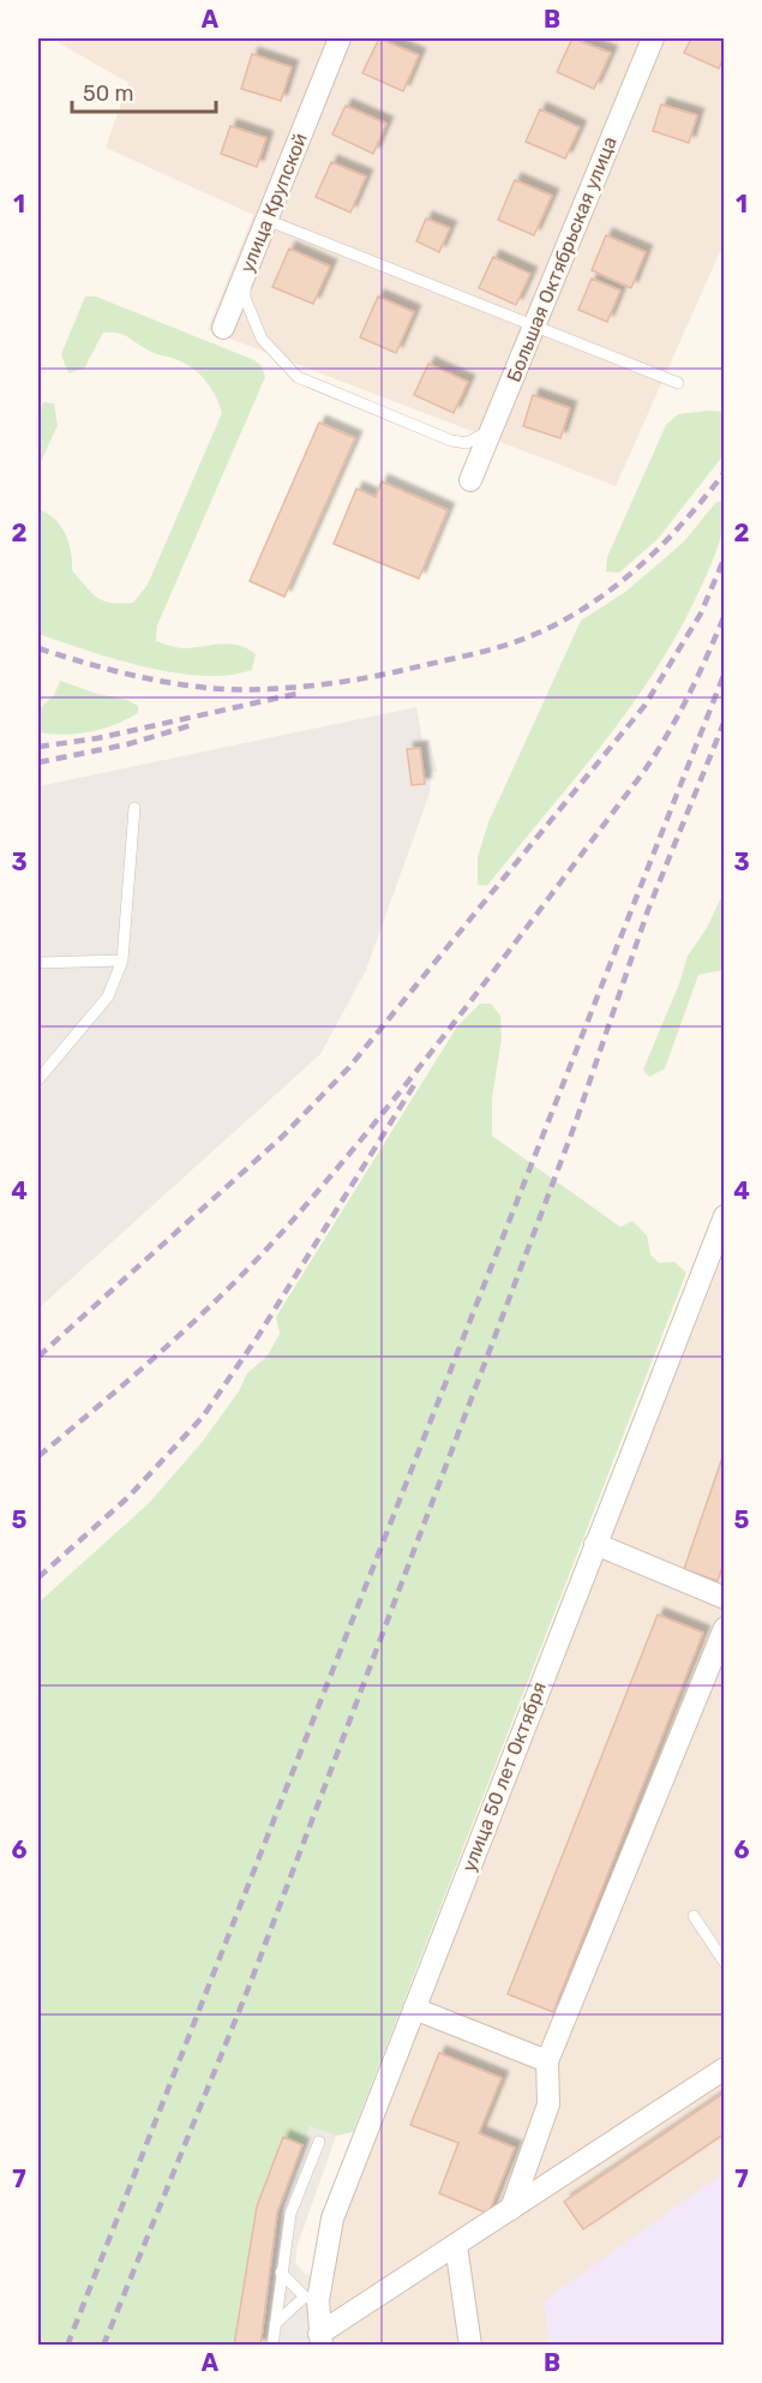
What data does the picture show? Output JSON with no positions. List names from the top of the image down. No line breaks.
{"streets":{"street":["улица Крупской","Большая Октябрьская улица","улица 50 лет Октября"]},"scale_bar":"50 m","grid":{"columns":["A","B"],"rows":["1","2","3","4","5","6","7"]}}
